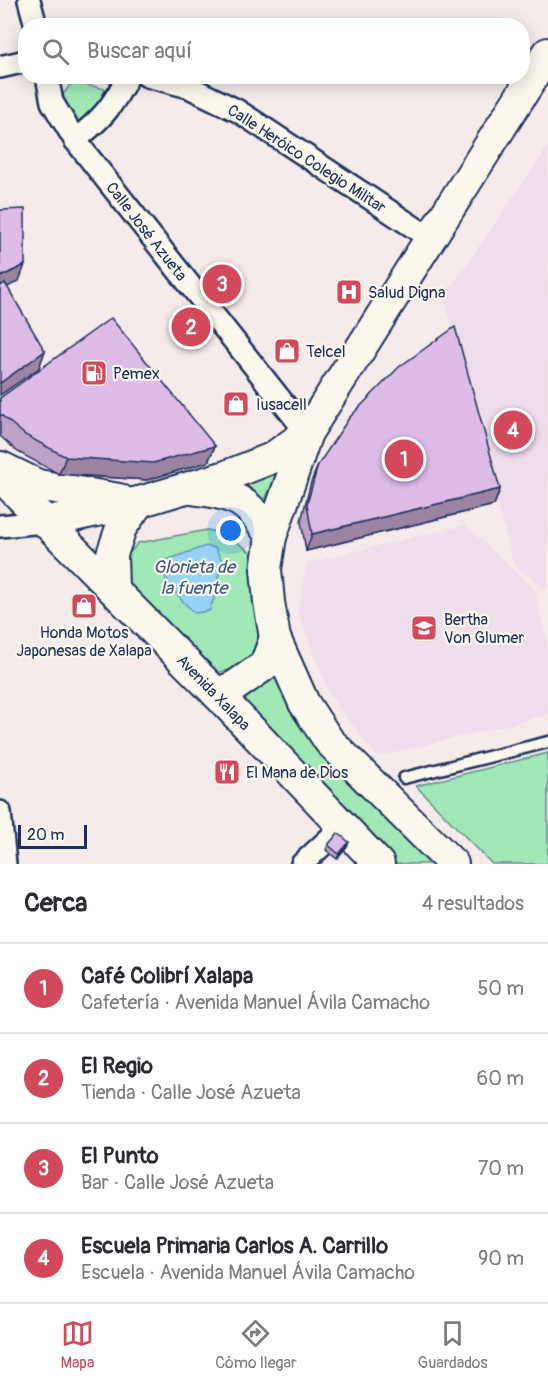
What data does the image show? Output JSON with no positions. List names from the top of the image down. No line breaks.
{"streets":{"main road":["Avenida Xalapa"],"street":["Calle Heróico Colegio Militar","Calle José Azueta"]},"water":["Glorieta de la fuente"],"places":{"hospital":["Salud Digna"],"shop":["Telcel","Iusacell","Honda Motos Japonesas de Xalapa"],"fuel station":["Pemex"],"school or university":["Bertha Von Glumer"],"restaurant":["El Mana de Dios"]},"scale_bar":"20 m","page":{"search":"Buscar aquí","pins":["3","2","4","1"],"scale":"20 m","heading":["Cerca","4 resultados"],"list":[{"mark":"1","name":"Café Colibrí Xalapa","note":"Cafetería · Avenida Manuel Ávila Camacho","value":"50 m"},{"mark":"2","name":"El Regio","note":"Tienda · Calle José Azueta","value":"60 m"},{"mark":"3","name":"El Punto","note":"Bar · Calle José Azueta","value":"70 m"},{"mark":"4","name":"Escuela Primaria Carlos A. Carrillo","note":"Escuela · Avenida Manuel Ávila Camacho","value":"90 m"}],"nav":["Mapa","Cómo llegar","Guardados"]}}
